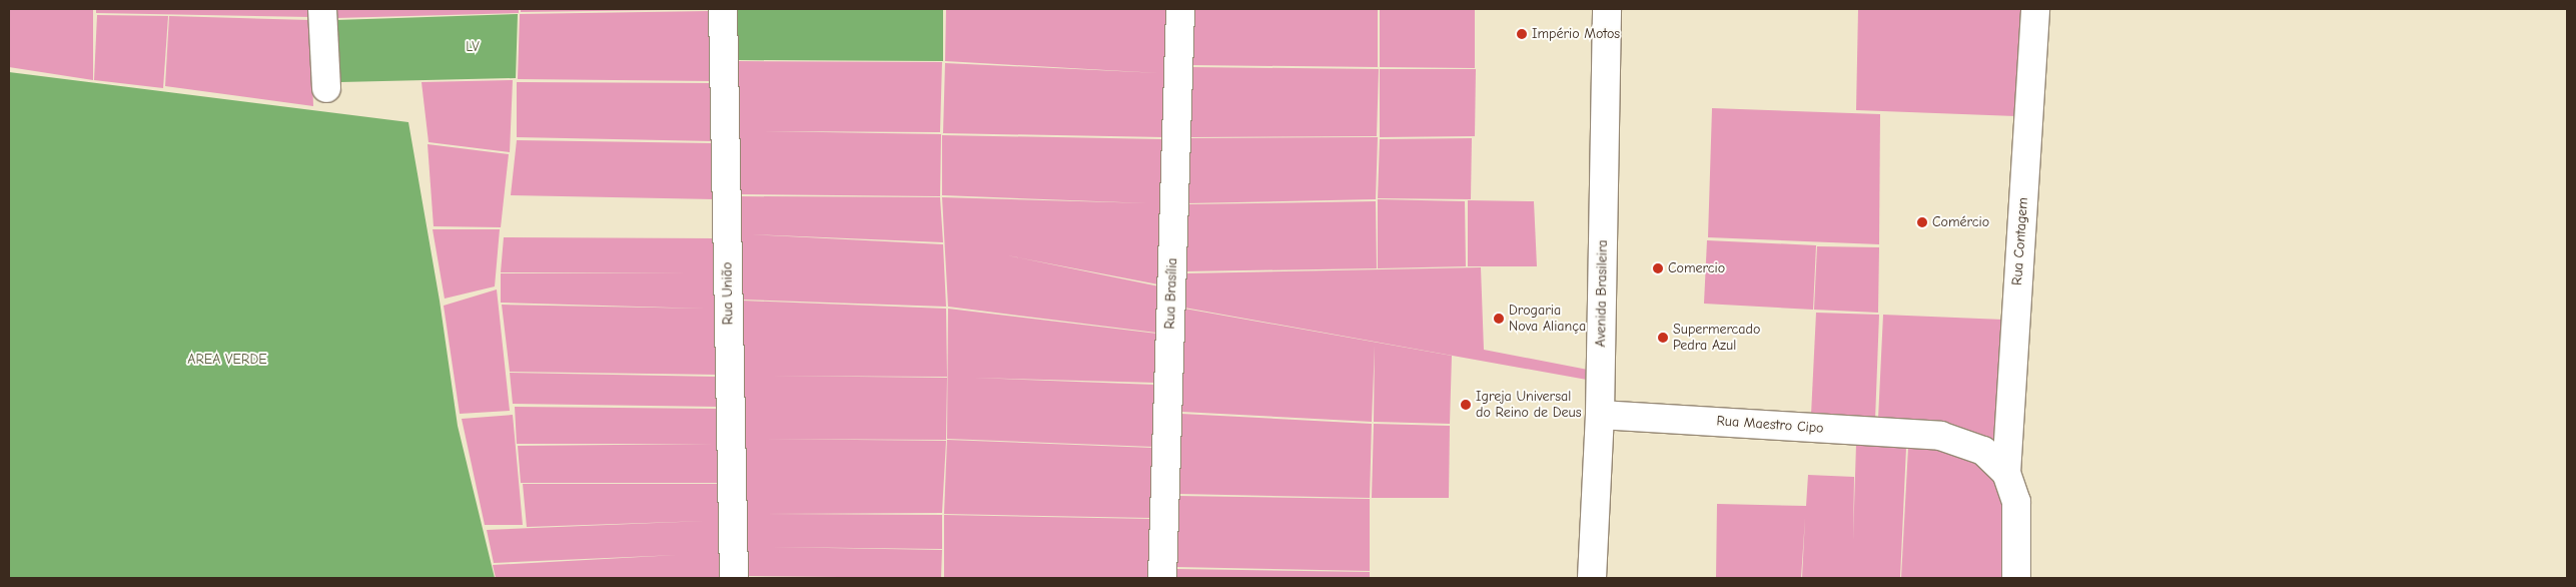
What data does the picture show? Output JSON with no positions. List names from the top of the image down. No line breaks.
{"streets":{"street":["Rua Contagem","Rua União","Rua Brasília","Avenida Brasileira","Rua Maestro Cipo"]},"crossings":[["Rua Contagem","Rua Maestro Cipo"],["Avenida Brasileira","Rua Maestro Cipo"]],"parks":["LV","AREA VERDE"],"places":["Império Motos","Comércio","Comercio","Drogaria Nova Aliança","Supermercado Pedra Azul","Igreja Universal do Reino de Deus"]}
